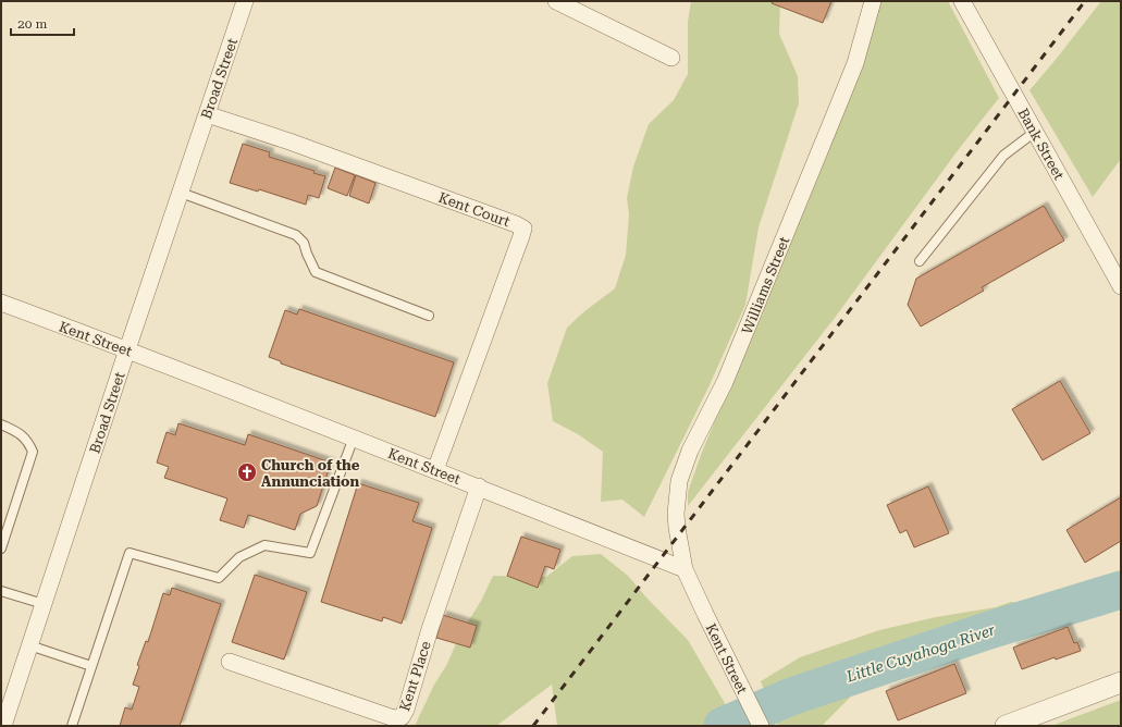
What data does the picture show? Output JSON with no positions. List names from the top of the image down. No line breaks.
{"streets":{"street":["Broad Street","Bank Street","Kent Court","Williams Street","Kent Street","Kent Place"]},"crossings":[["Broad Street","Kent Court"],["Broad Street","Kent Street"],["Kent Court","Kent Street"],["Williams Street","Kent Street"],["Kent Street","Kent Place"]],"water":["Little Cuyahoga River"],"places":{"church":["Church of the Annunciation"]},"scale_bar":"20 m"}
